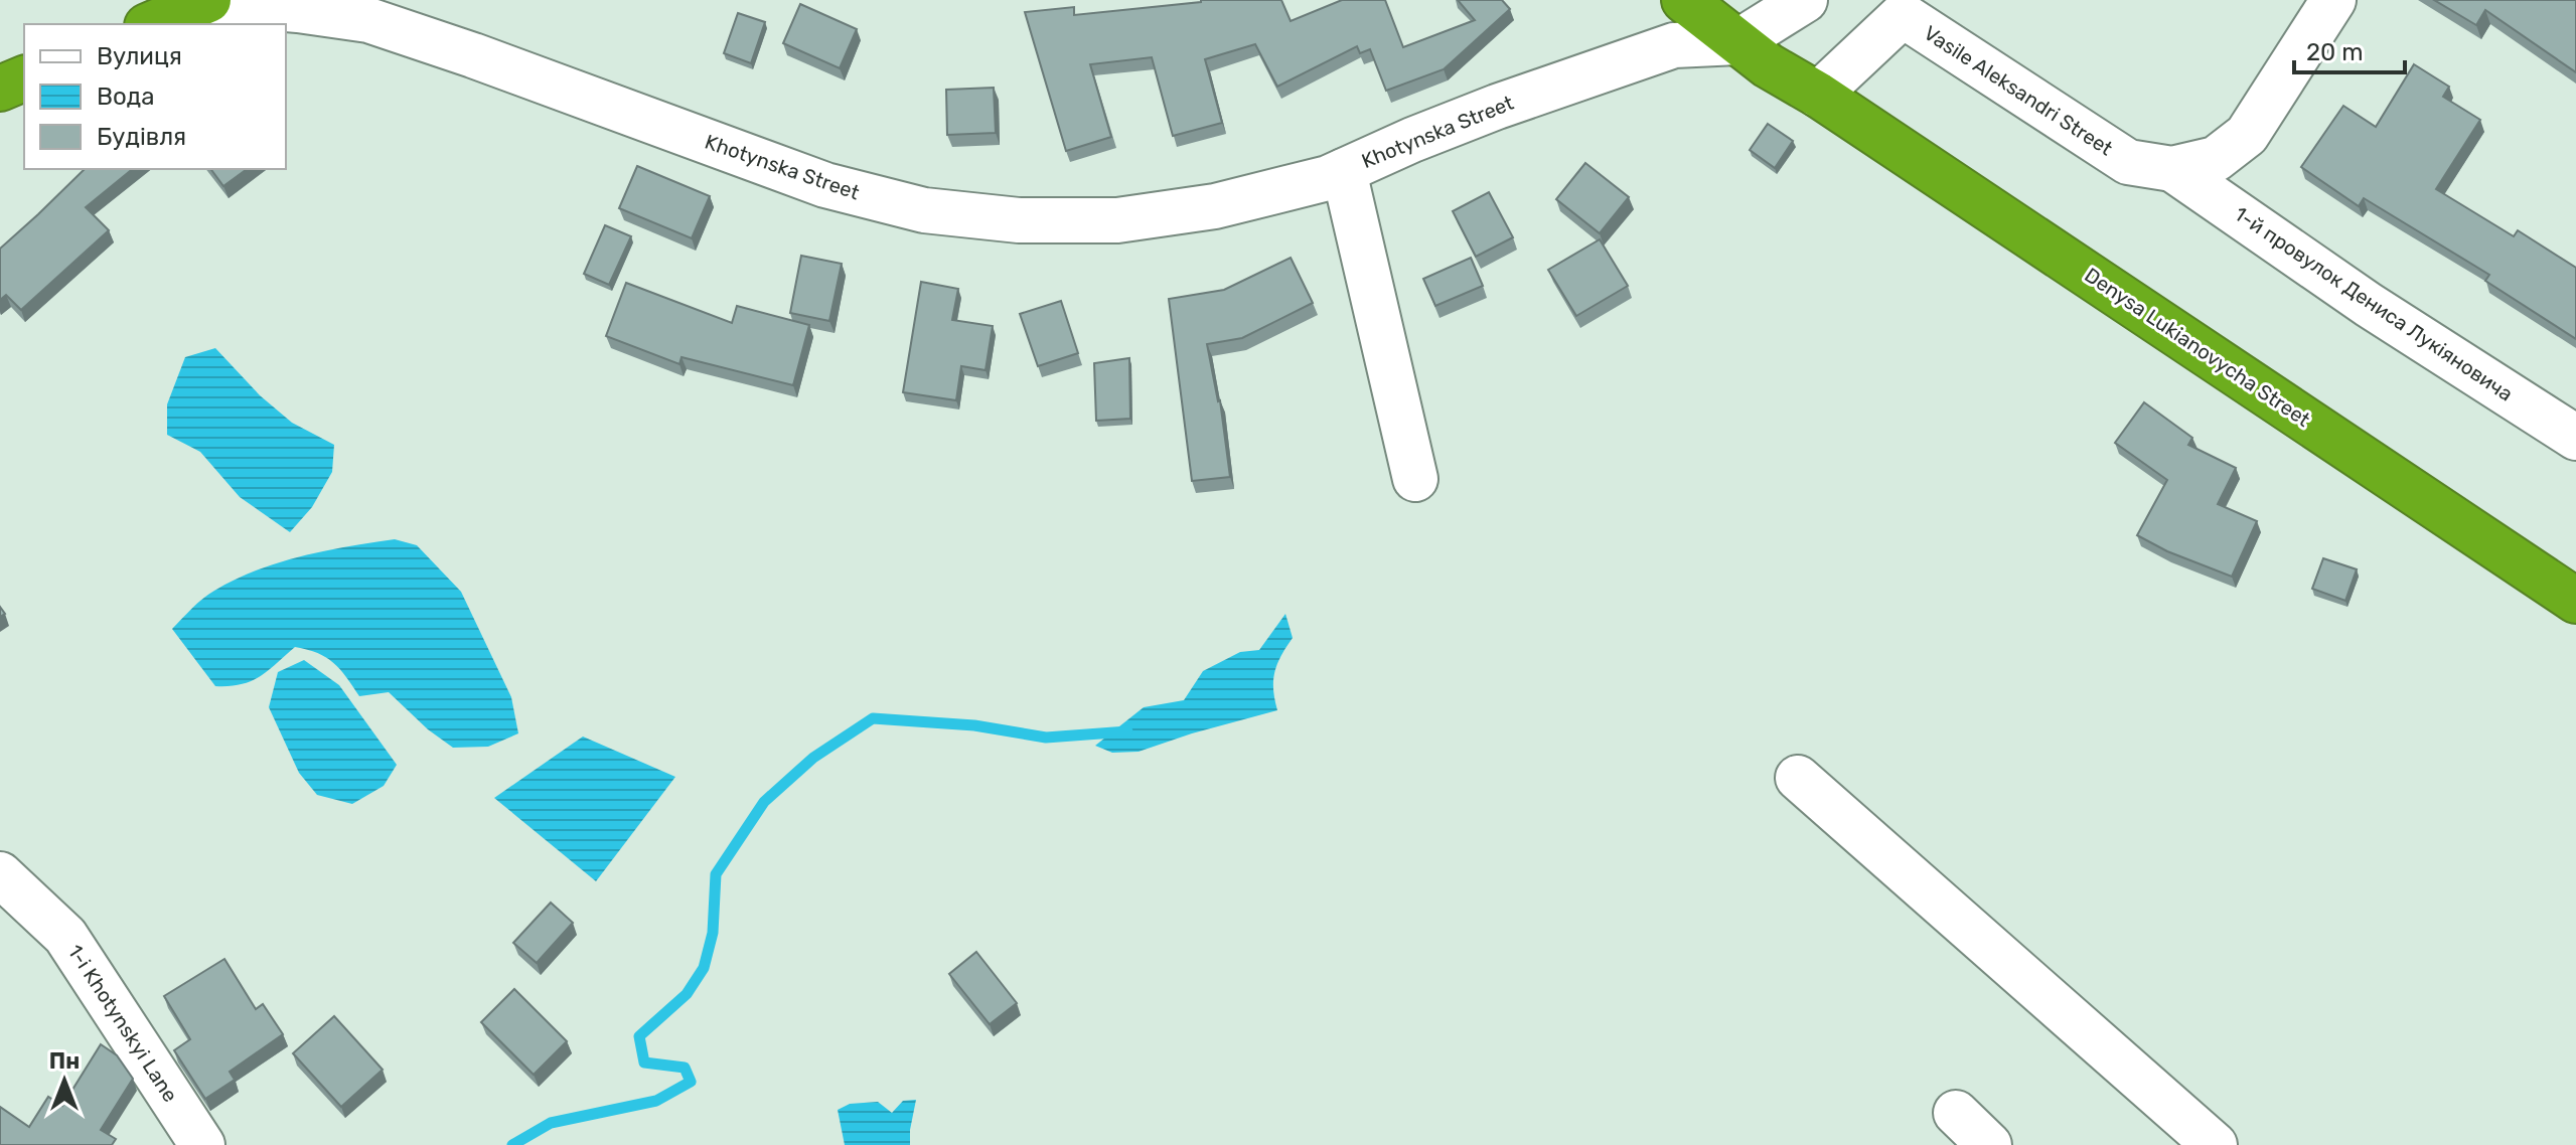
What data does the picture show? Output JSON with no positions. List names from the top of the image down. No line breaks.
{"streets":{"highway":["Khotynska Street","Denysa Lukianovycha Street"],"street":["Vasile Aleksandri Street","1-й провулок Дениса Лукіяновича","1-i Khotynskyi Lane"]},"crossings":[["Vasile Aleksandri Street","1-й провулок Дениса Лукіяновича"],["Vasile Aleksandri Street","Denysa Lukianovycha Street"]],"legend":["Вулиця","Вода","Будівля"],"scale_bar":"20 m","north":"top"}
